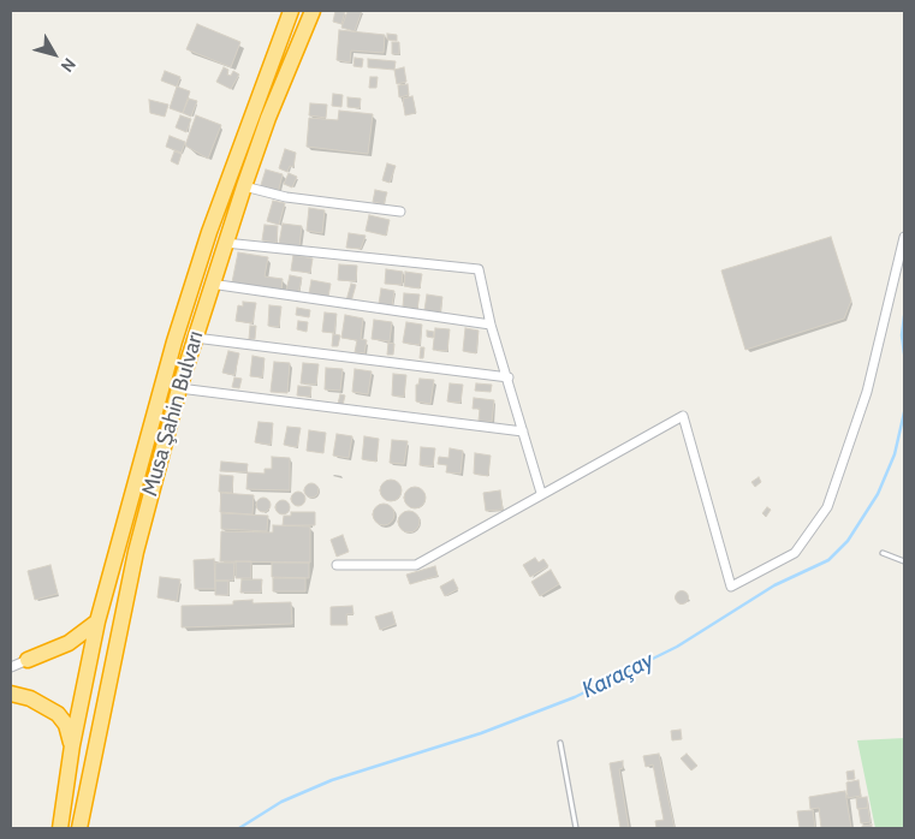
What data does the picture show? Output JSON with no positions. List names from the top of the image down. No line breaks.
{"streets":{"highway":["Musa Şahin Bulvarı"]},"water":["Karaçay"],"north":"bottom right"}
